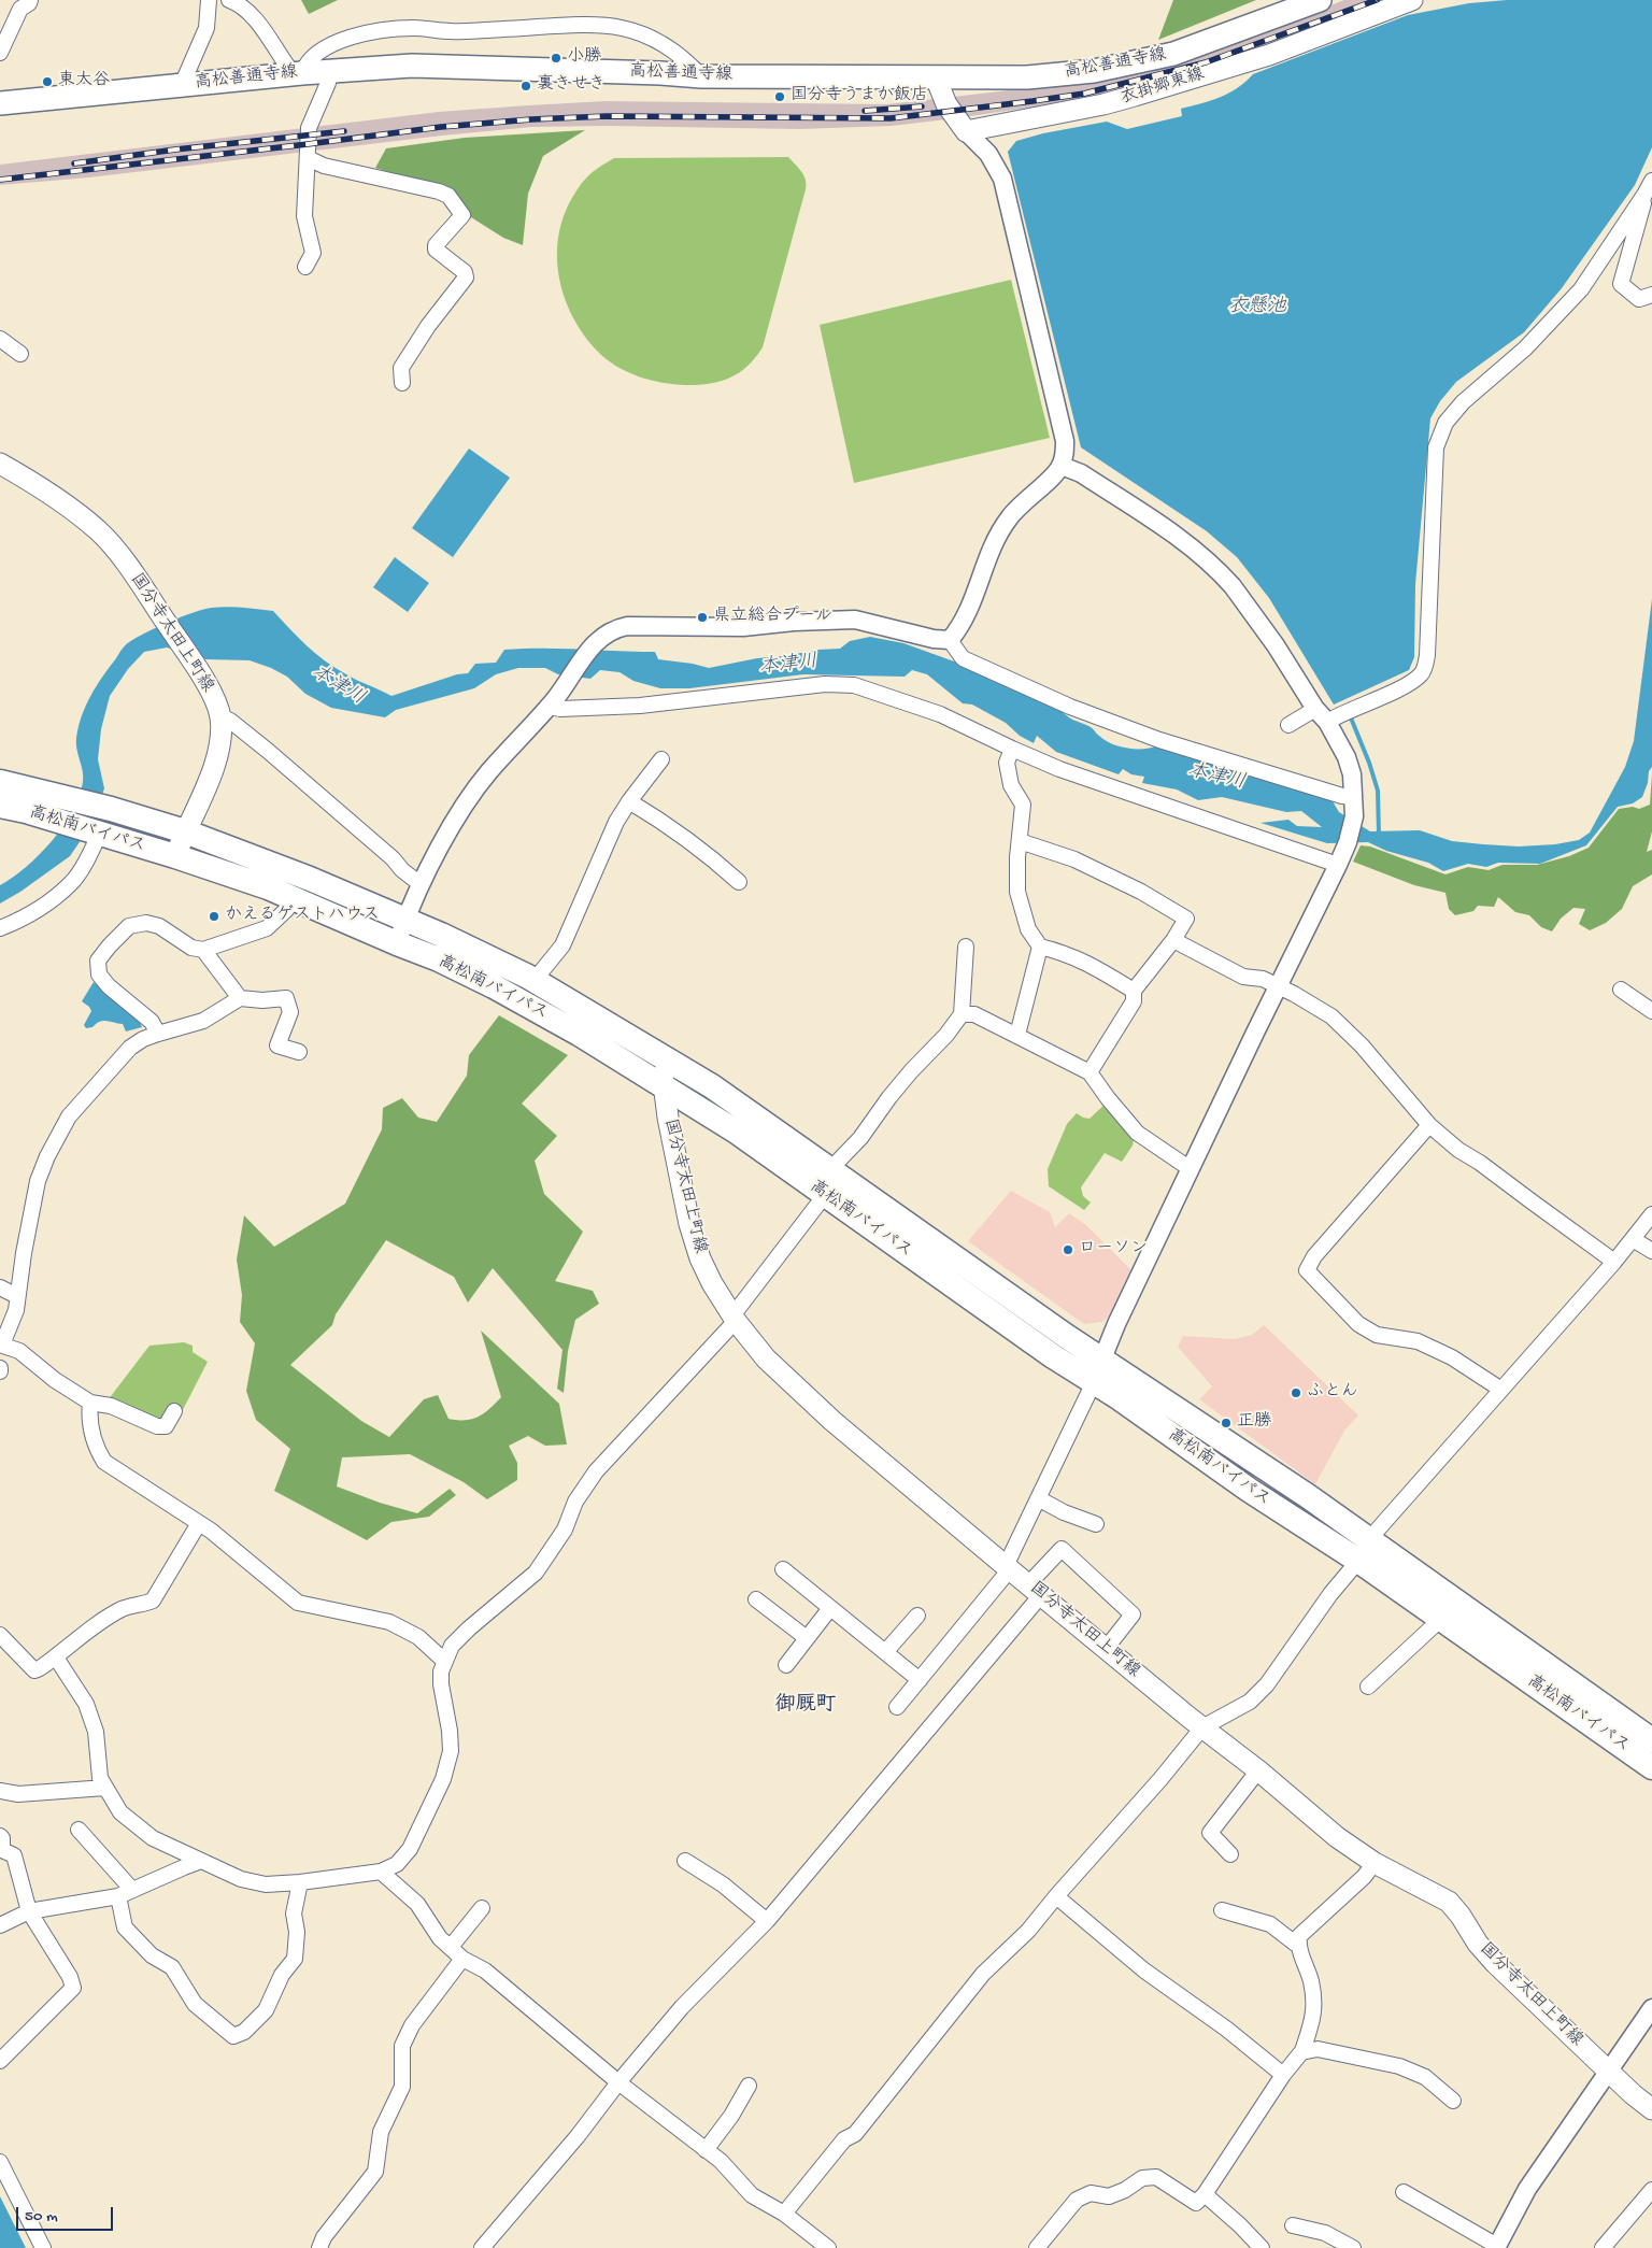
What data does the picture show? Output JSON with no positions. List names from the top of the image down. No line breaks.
{"streets":{"highway":["高松南バイパス"],"main road":["高松善通寺線","衣掛郷東線","国分寺太田上町線"]},"crossings":[["国分寺太田上町線","高松南バイパス"]],"districts":["御厩町"],"water":["衣懸池","本津川"],"places":["小勝","東大谷","裏きせき","国分寺うまか飯店","県立総合プール","かえるゲストハウス","ローソン","ふとん","正勝"],"scale_bar":"50 m"}
